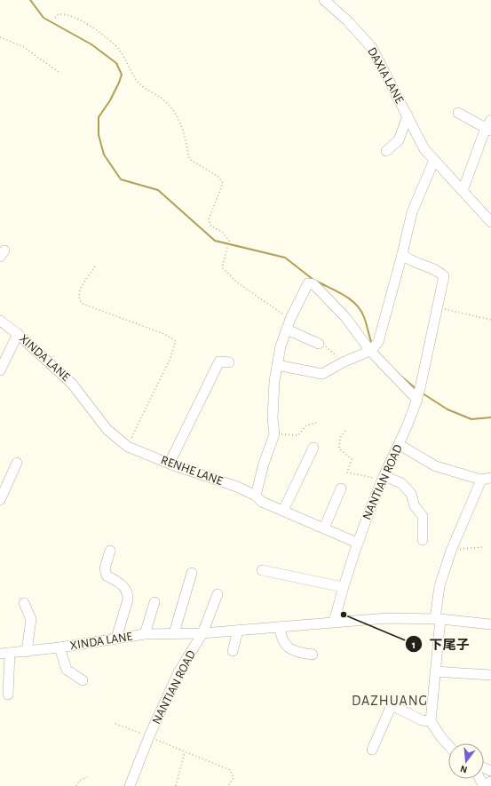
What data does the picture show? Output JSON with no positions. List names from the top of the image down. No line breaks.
{"streets":{"street":["DAXIA LANE","XINDA LANE","RENHE LANE","NANTIAN ROAD"]},"crossings":[["XINDA LANE","RENHE LANE"],["XINDA LANE","NANTIAN ROAD"],["RENHE LANE","NANTIAN ROAD"]],"districts":["DAZHUANG"],"places":["下尾子"],"north":"bottom"}
